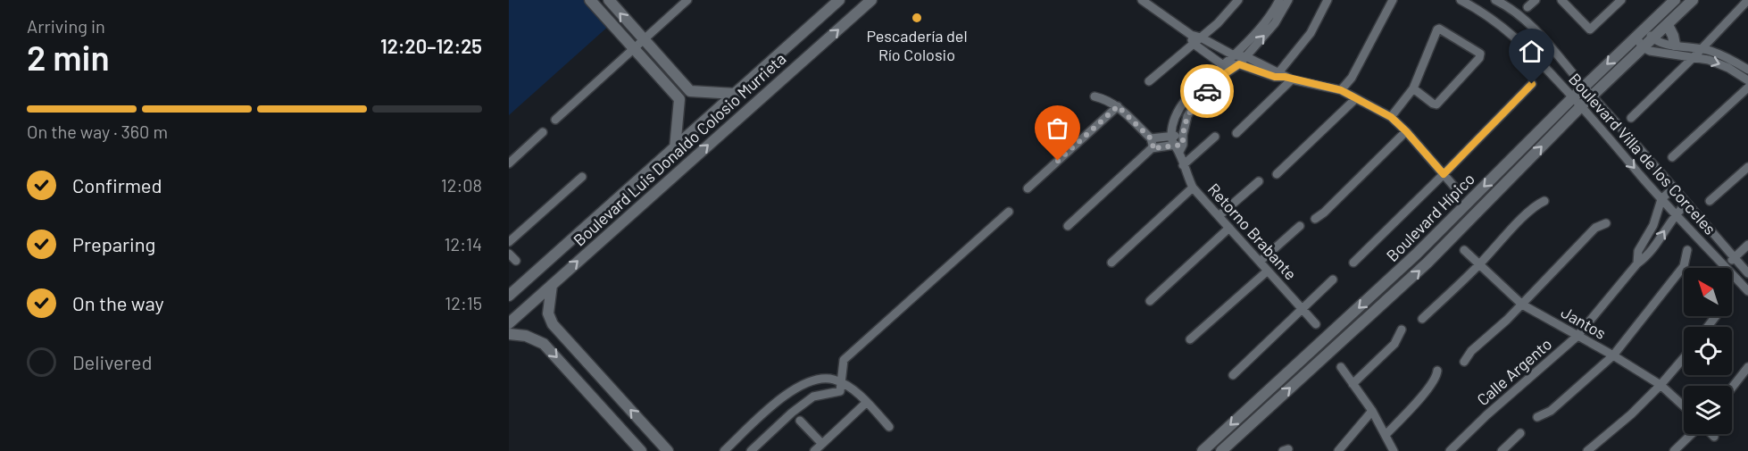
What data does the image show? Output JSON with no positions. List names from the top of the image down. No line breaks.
{"streets":{"street":["Boulevard Luis Donaldo Colosio Murrieta","Boulevard Villa de los Corceles","Boulevard Hípico","Retorno Brabante","Jantos","Calle Argento"]},"crossings":[["Boulevard Villa de los Corceles","Boulevard Hípico"],["Boulevard Villa de los Corceles","Calle Argento"],["Jantos","Calle Argento"]],"places":["Pescadería del Río Colosio"],"north":"top left","page":{"heading":["2 min","Arriving in","12:20–12:25"],"bar":"On the way · 360 m","list":[["Confirmed","12:08"],["Preparing","12:14"],["On the way","12:15"],"Delivered"]}}
